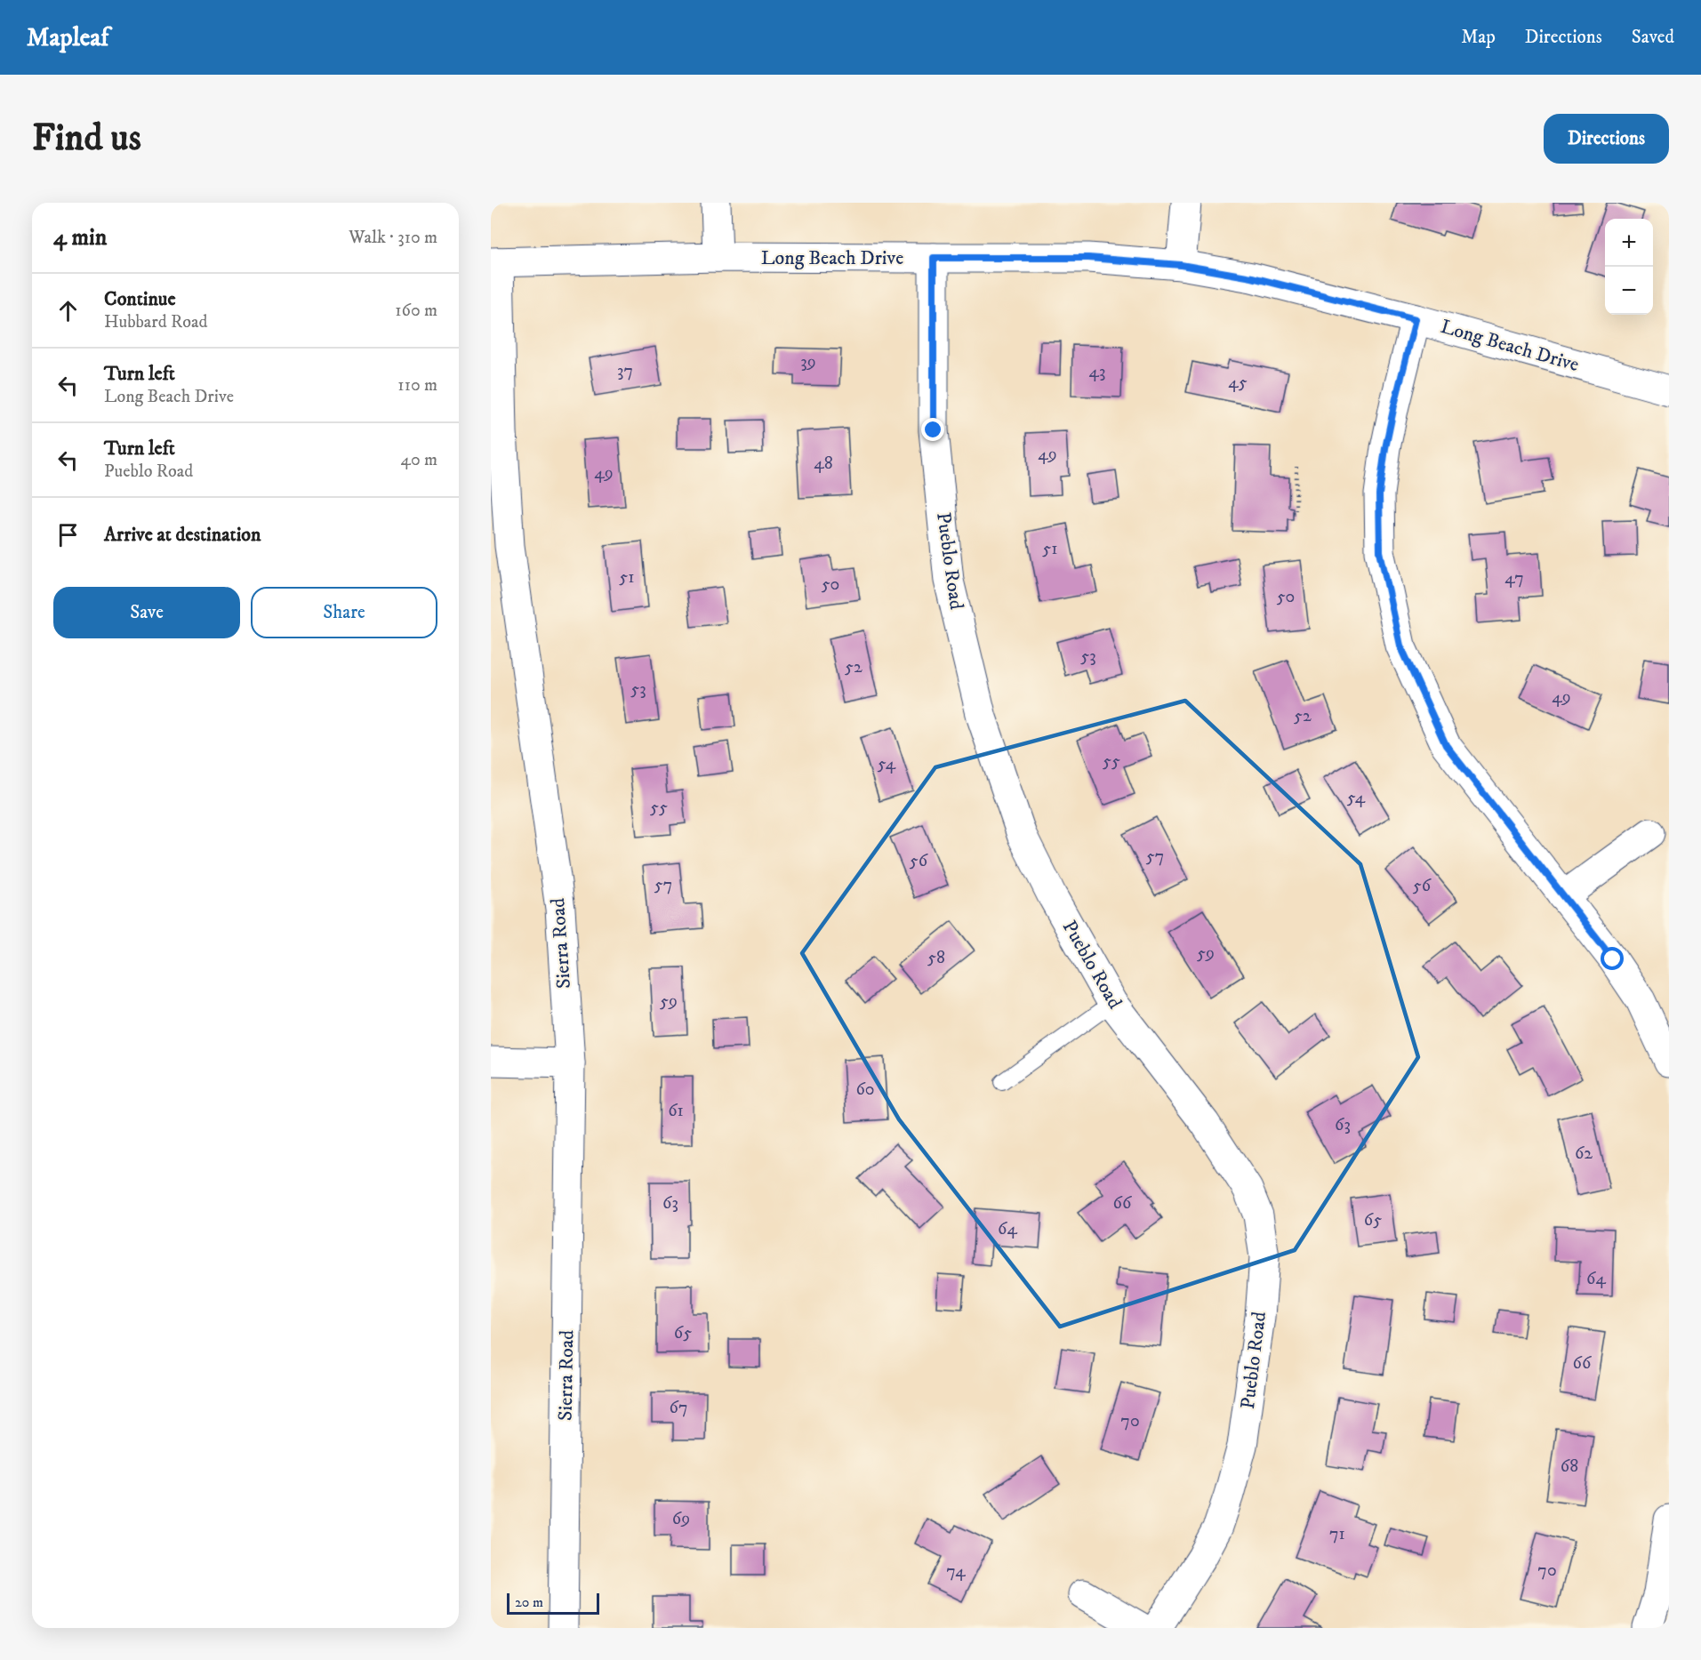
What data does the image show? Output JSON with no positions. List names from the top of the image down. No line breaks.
{"streets":{"street":["Long Beach Drive","Pueblo Road","Sierra Road"]},"crossings":[["Long Beach Drive","Pueblo Road"],["Long Beach Drive","Sierra Road"]],"house_numbers":["39","37","43","45","49","48","49","51","51","47","50","50","53","52","53","49","52","55","54","54","55","57","56","57","56","59","58","59","60","61","63","62","63","66","65","64","64","65","66","67","70","68","69","71","70","74"],"scale_bar":"20 m","page":{"header":"Mapleaf","nav":["Map","Directions","Saved"],"buttons":["Directions",["Save","Share"]],"title":"Find us","heading":["4 min","Walk · 310 m"],"map_buttons":["+","−"],"list":[["Continue","Hubbard Road","160 m"],["Turn left","Long Beach Drive","110 m"],["Turn left","Pueblo Road","40 m"],"Arrive at destination"],"scale":"20 m"}}
